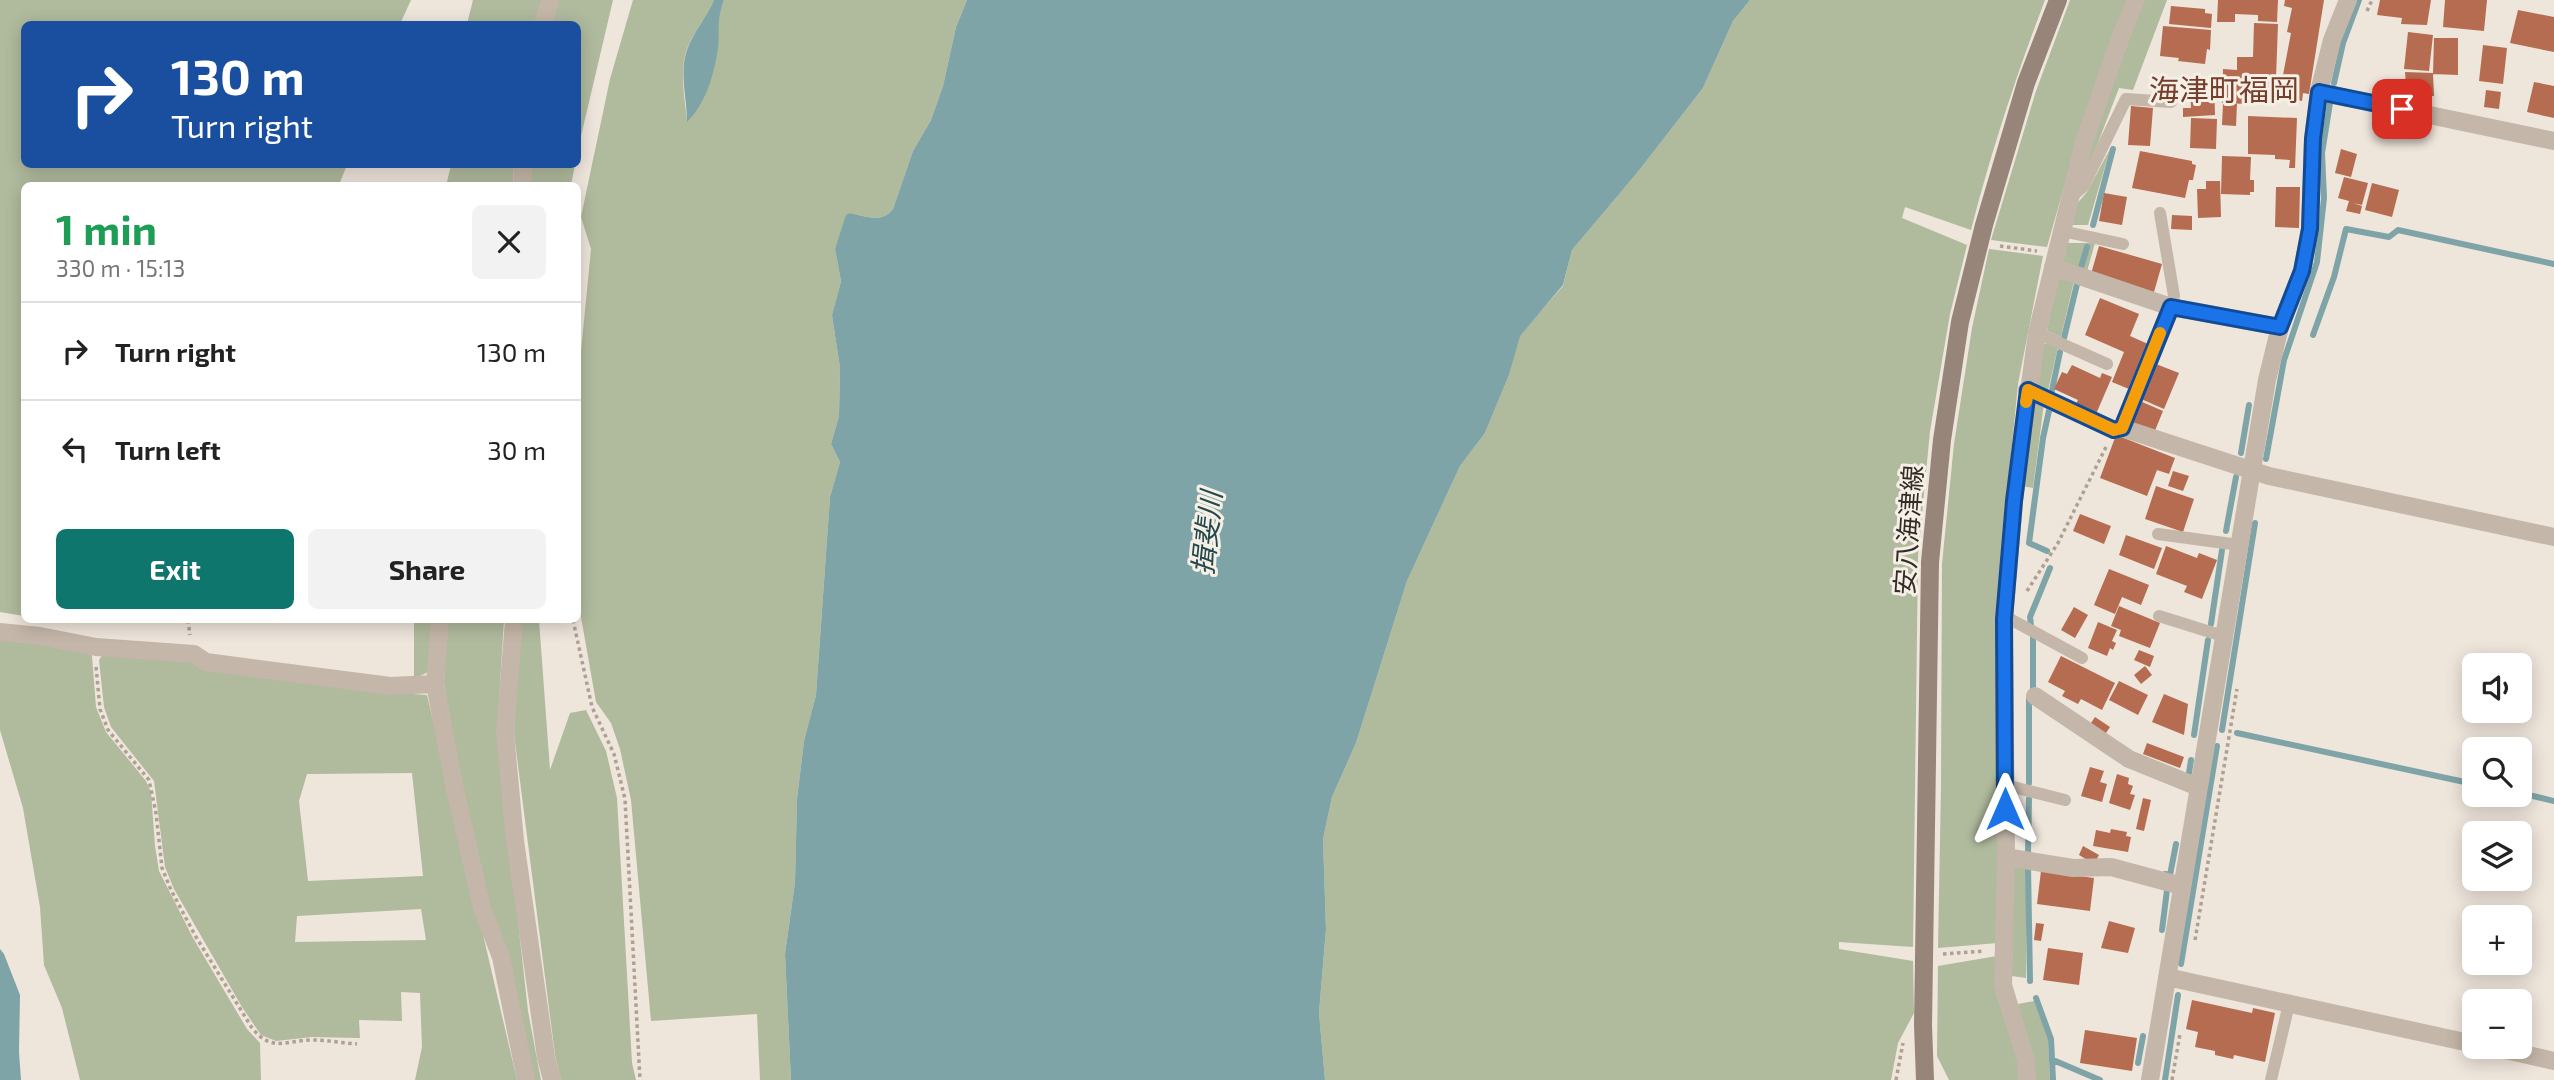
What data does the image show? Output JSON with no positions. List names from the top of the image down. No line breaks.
{"streets":{"main road":["安八海津線"]},"districts":["海津町福岡"],"water":["揖斐川"],"page":{"turn":["130 m","Turn right"],"heading":["1 min","330 m · 15:13"],"list":[{"name":"Turn right","value":"130 m"},{"name":"Turn left","value":"30 m"}],"buttons":["Exit","Share"],"map_buttons":["+","−"]}}
